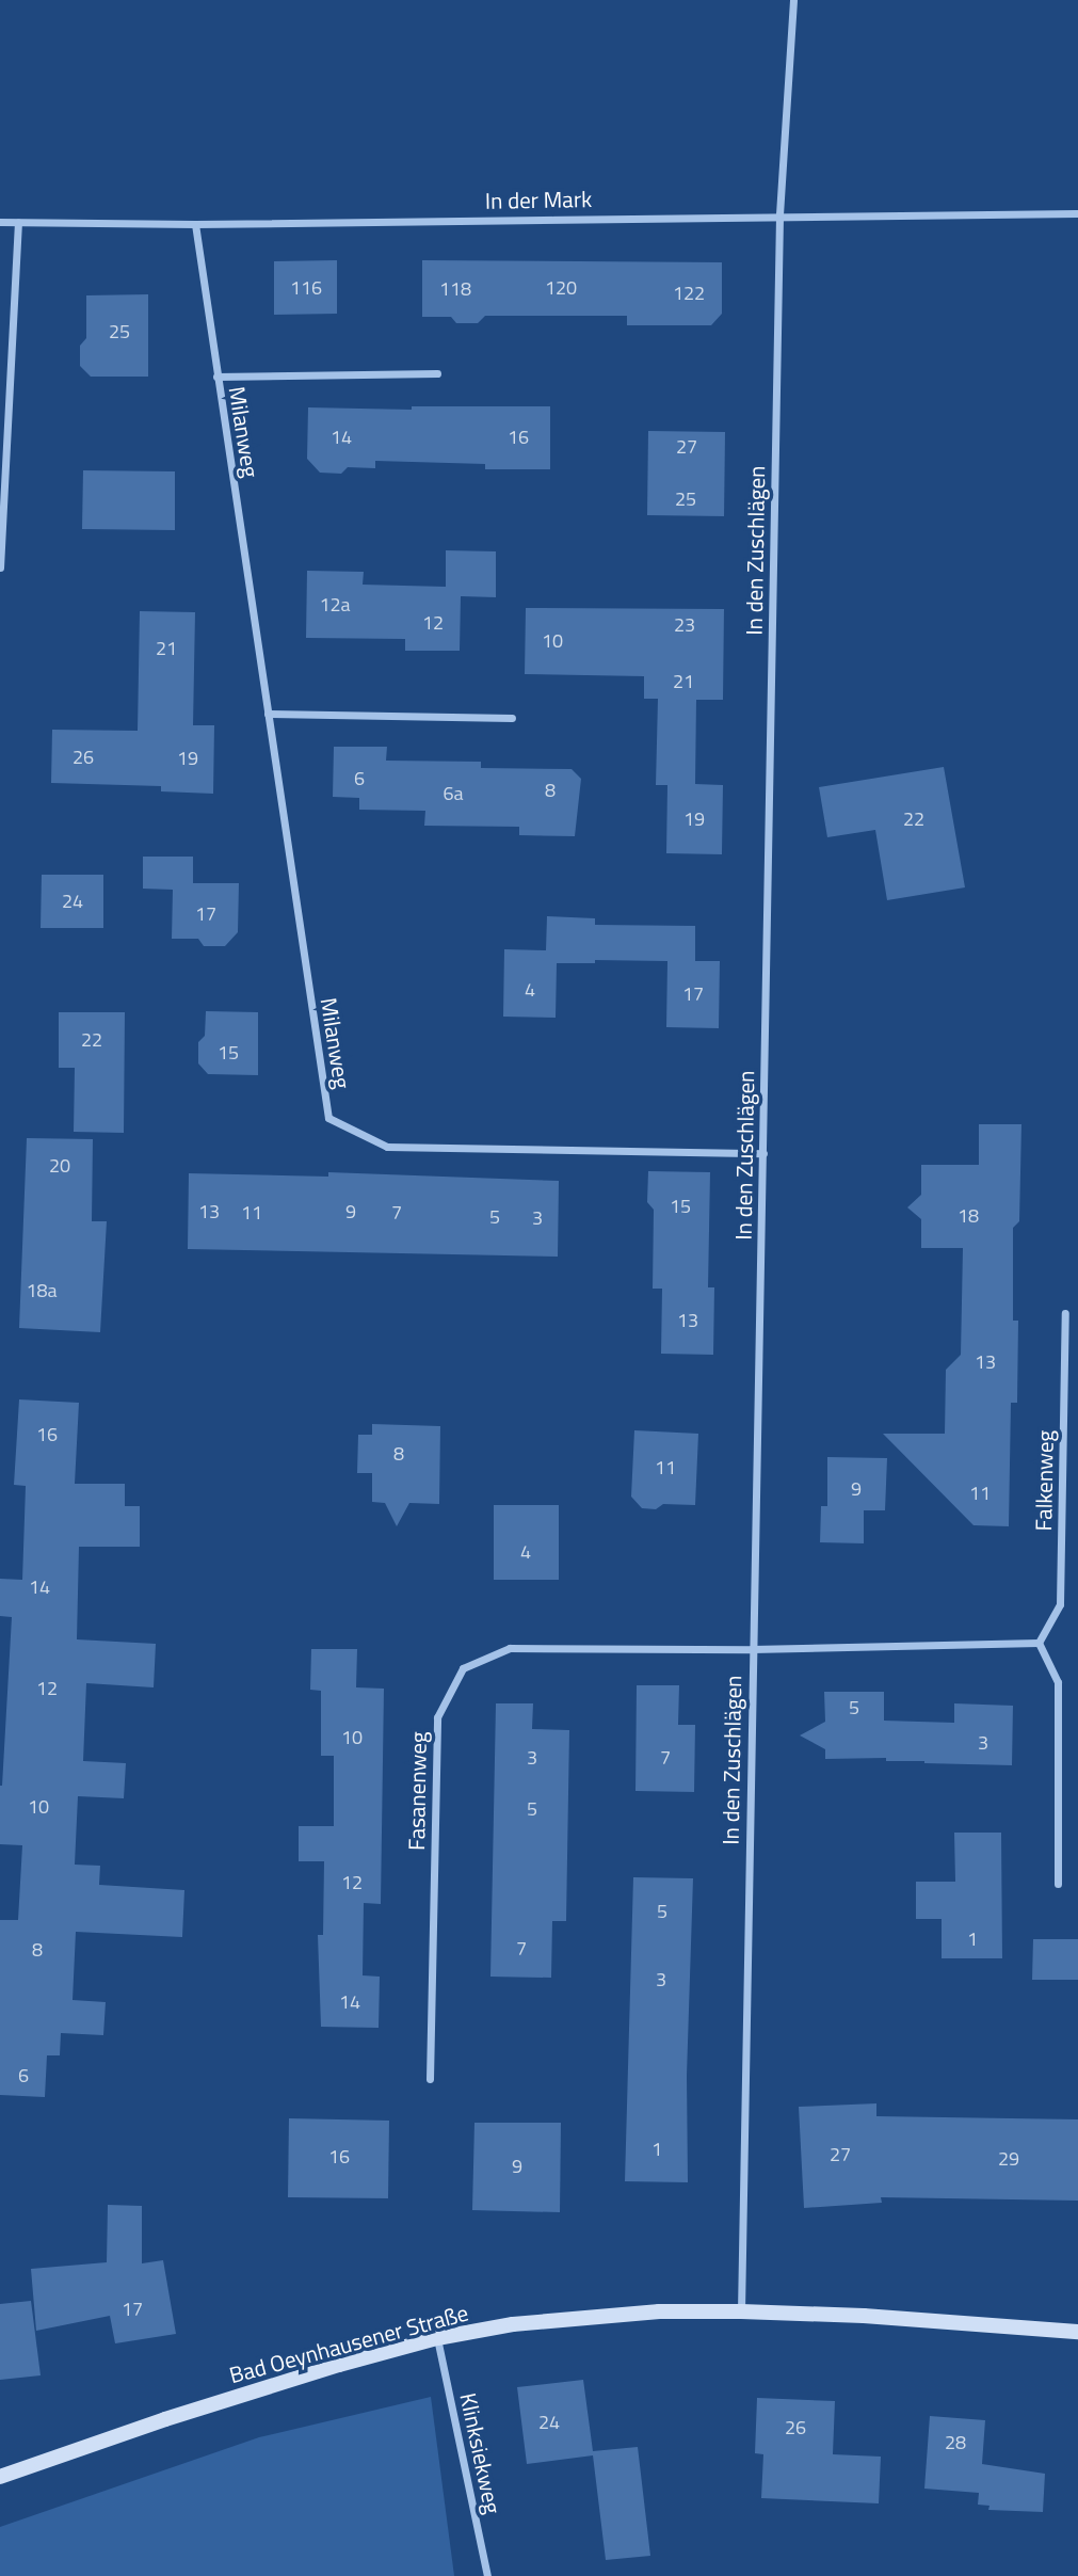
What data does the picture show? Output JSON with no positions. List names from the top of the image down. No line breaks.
{"streets":{"main road":["Bad Oeynhausener Straße"],"street":["In der Mark","Milanweg","In den Zuschlägen","Falkenweg","Fasanenweg","Klinksiekweg"]},"crossings":[["In der Mark","Milanweg"],["In der Mark","In den Zuschlägen"],["Milanweg","In den Zuschlägen"],["In den Zuschlägen","Fasanenweg"],["In den Zuschlägen","Bad Oeynhausener Straße"],["Bad Oeynhausener Straße","Klinksiekweg"]],"house_numbers":["116","120","118","122","25","14","16","27","25","12a","12","23","10","21","21","26","19","6","8","6a","19","22","24","17","4","17","22","15","20","15","13","9","11","7","18","5","3","18a","13","13","16","8","11","9","11","4","14","12","5","10","3","3","7","10","5","12","5","1","7","8","3","14","6","1","27","16","29","9","17","24","26","28"]}
